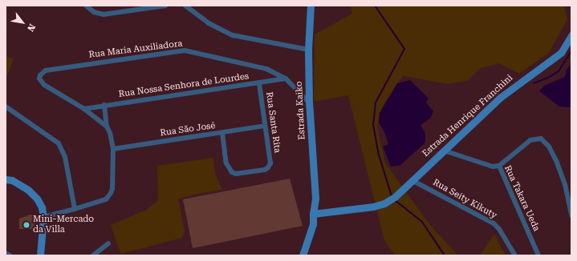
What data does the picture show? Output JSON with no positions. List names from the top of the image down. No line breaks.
{"streets":{"street":["Rua Maria Auxiliadora","Rua Nossa Senhora de Lourdes","Estrada Kaiko","Estrada Henrique Franchini","Rua Santa Rita","Rua São José","Rua Takara Ueda","Rua Seity Kikuty"]},"crossings":[["Rua Maria Auxiliadora","Rua Nossa Senhora de Lourdes"],["Rua Maria Auxiliadora","Estrada Kaiko"],["Rua Nossa Senhora de Lourdes","Rua Santa Rita"],["Estrada Kaiko","Estrada Henrique Franchini"],["Estrada Henrique Franchini","Rua Takara Ueda"],["Estrada Henrique Franchini","Rua Seity Kikuty"],["Rua Santa Rita","Rua São José"]],"places":["Mini-Mercado da Villa"],"north":"bottom right"}
